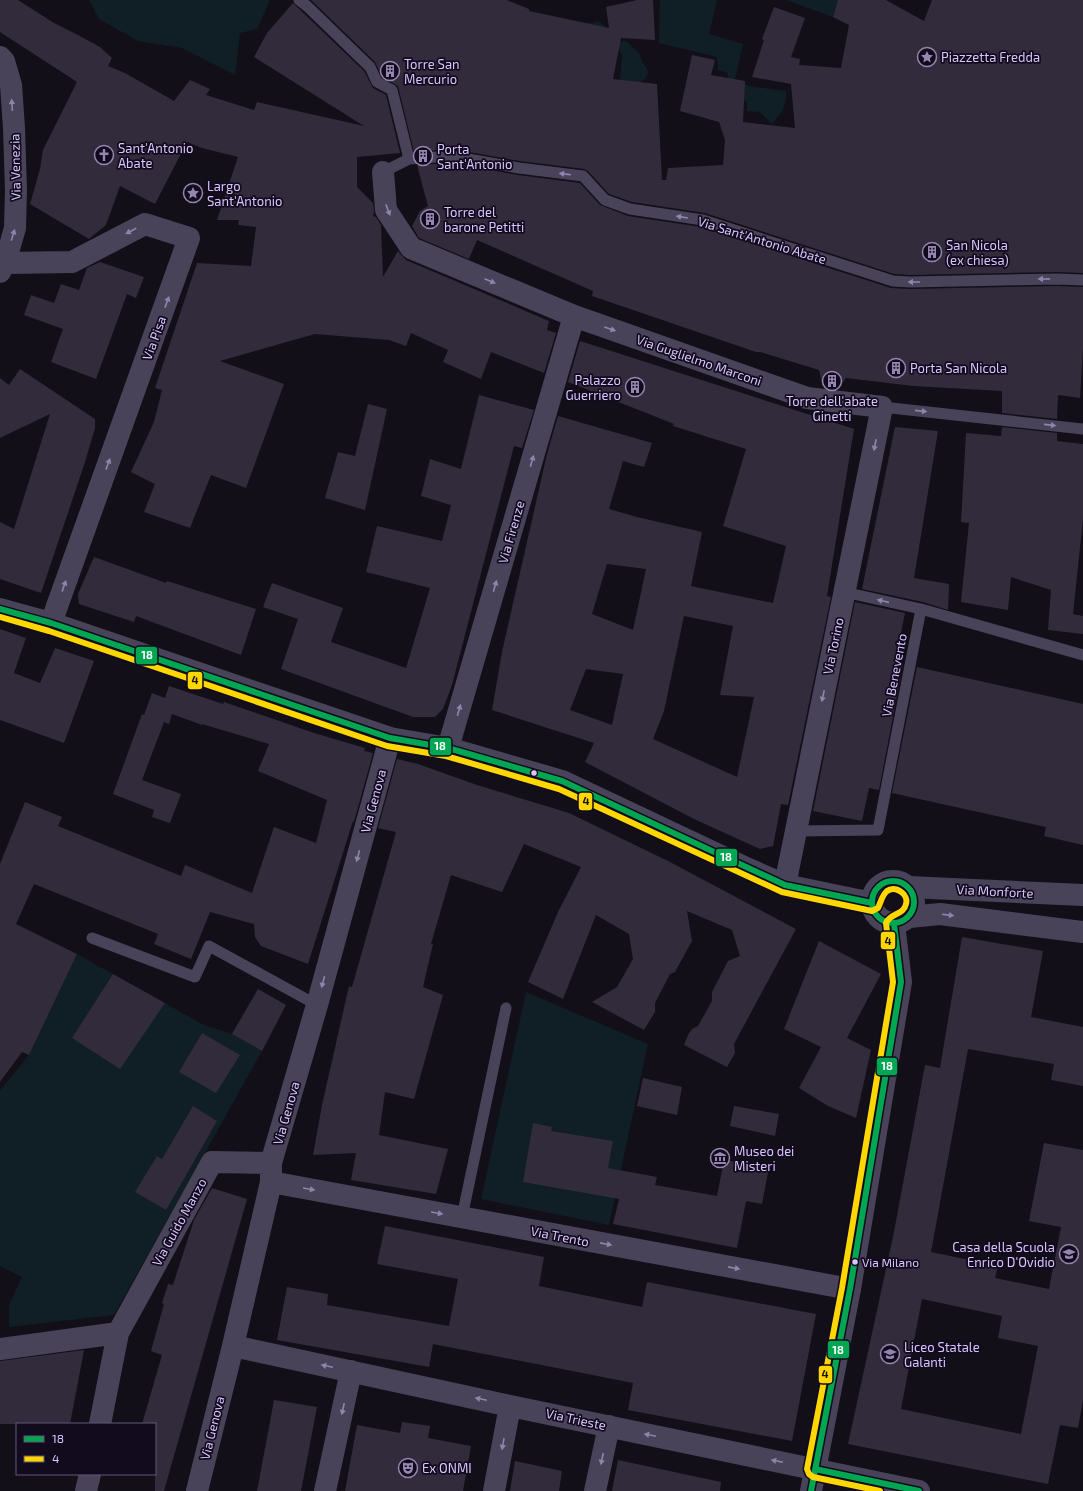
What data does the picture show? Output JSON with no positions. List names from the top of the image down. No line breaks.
{"streets":{"street":["Via Venezia","Via Pisa","Via Guglielmo Marconi","Via Firenze","Via Torino","Via Genova","Via Monforte","Via Guido Manzo","Via Trento","Via Trieste"],"lane":["Via Sant'Antonio Abate","Via Benevento"]},"crossings":[["Via Venezia","Via Pisa"],["Via Sant'Antonio Abate","Via Guglielmo Marconi"],["Via Guglielmo Marconi","Via Firenze"],["Via Guglielmo Marconi","Via Torino"],["Via Torino","Via Benevento"],["Via Genova","Via Guido Manzo"],["Via Genova","Via Trento"],["Via Genova","Via Trieste"],["Via Guido Manzo","Via Trento"]],"one_way":["Via Venezia","Via Sant'Antonio Abate","Via Guglielmo Marconi","Via Firenze","Via Torino","Via Genova","Via Trento","Via Trieste"],"places":{"place":["Piazzetta Fredda","Largo Sant'Antonio"],"building":["Torre San Mercurio","Porta Sant'Antonio","Torre del barone Petitti","San Nicola (ex chiesa)","Porta San Nicola","Torre dell'abate Ginetti","Palazzo Guerriero"],"church":["Sant'Antonio Abate"],"museum":["Museo dei Misteri"],"school or university":["Casa della Scuola Enrico D'Ovidio","Liceo Statale Galanti"],"other":["Via Milano"],"theatre":["Ex ONMI"]},"lines":["transit line 18","transit line 4"],"legend":["18","4"]}
